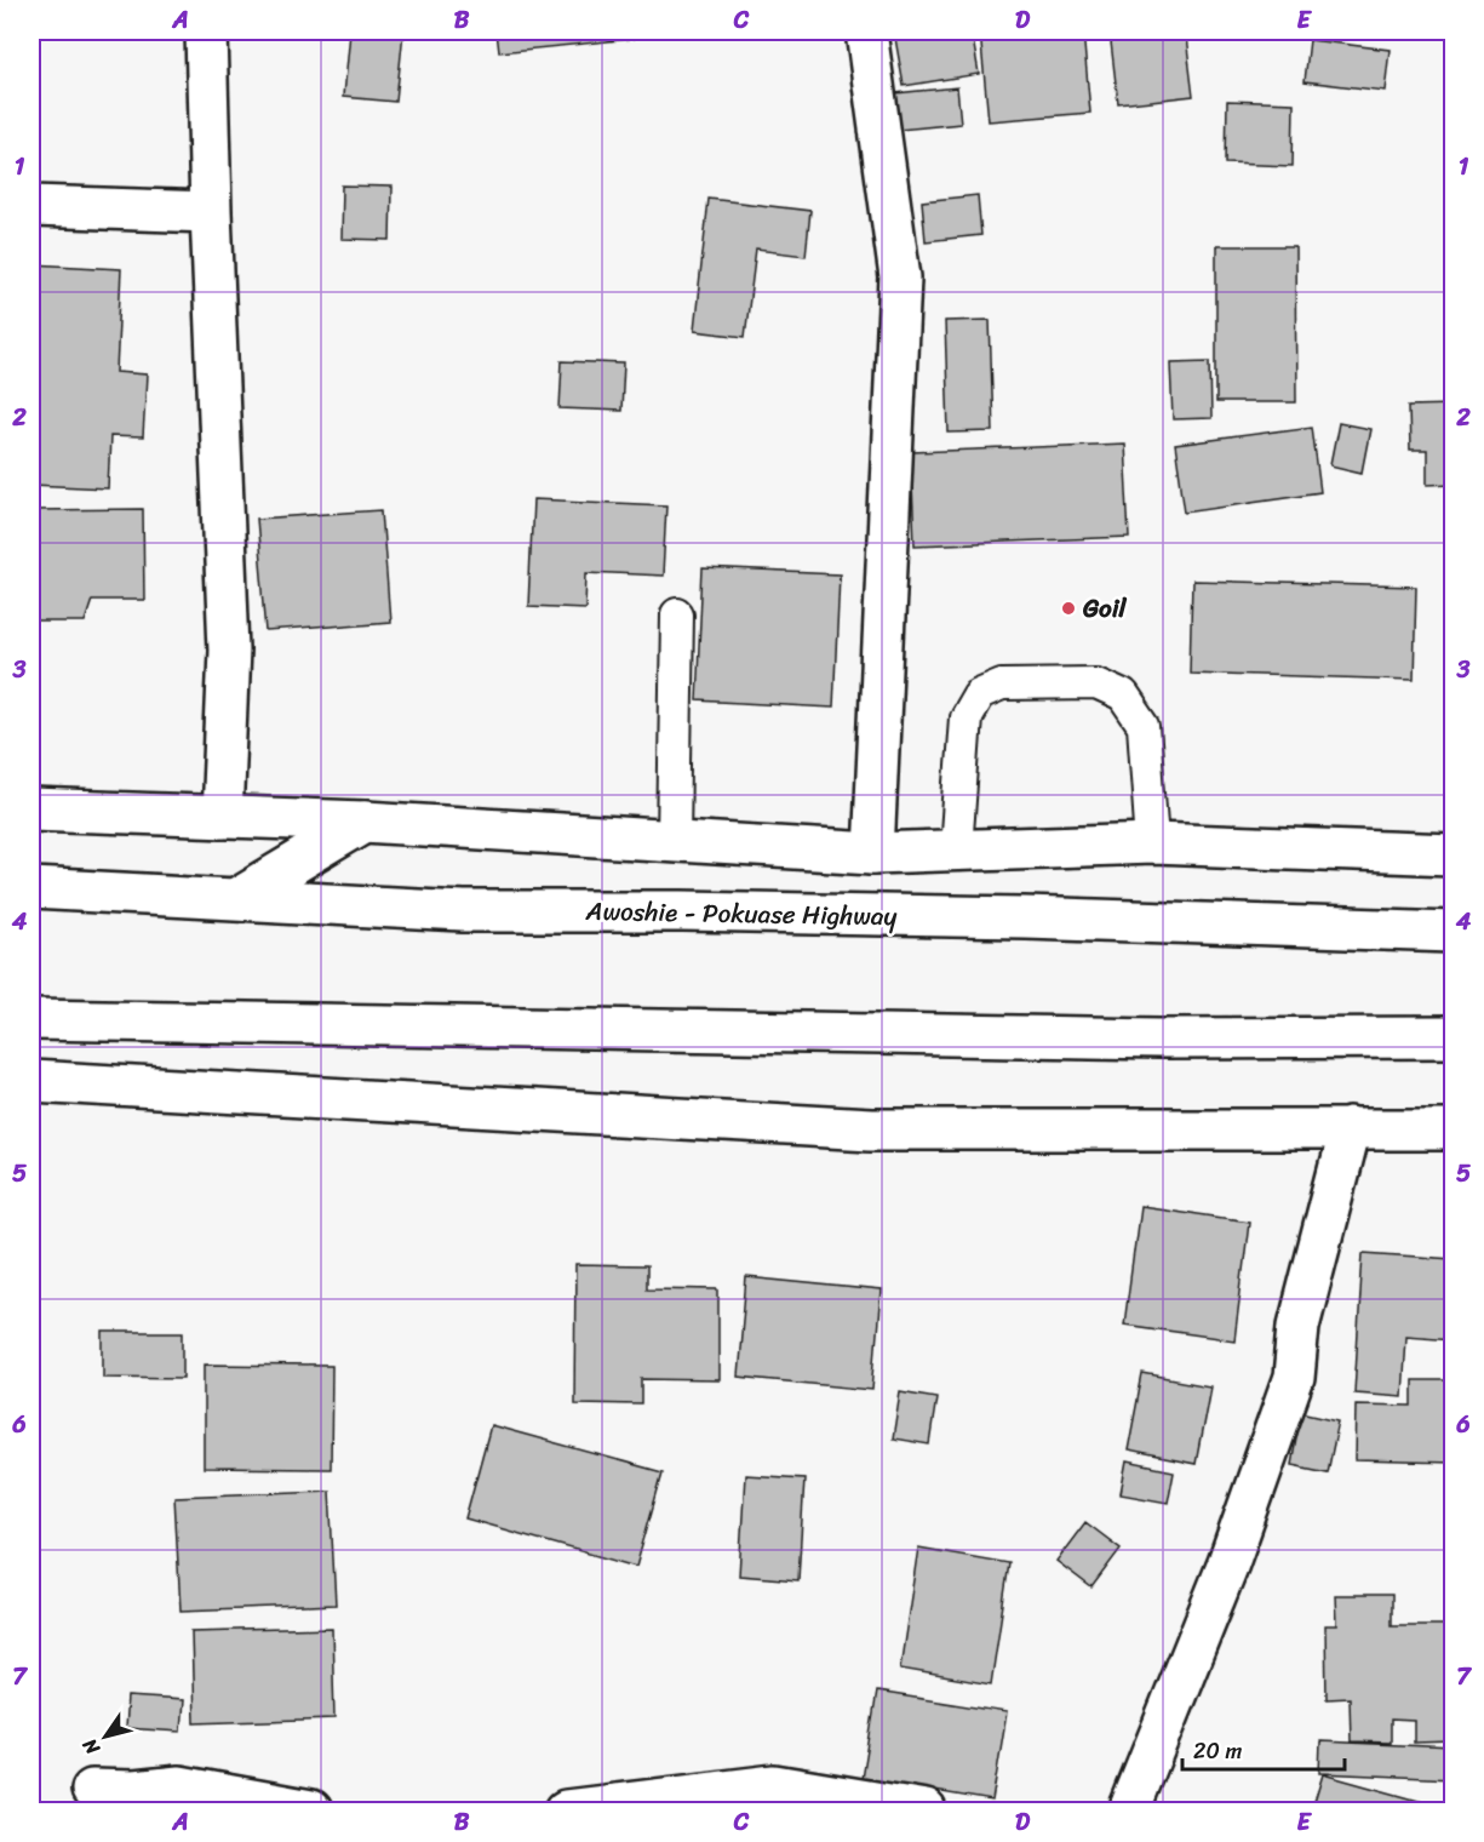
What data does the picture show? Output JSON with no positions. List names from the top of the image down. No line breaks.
{"streets":{"street":["Awoshie - Pokuase Highway"]},"places":["Goil"],"scale_bar":"20 m","north":"bottom left","grid":{"columns":["A","B","C","D","E"],"rows":["1","2","3","4","5","6","7"]}}
